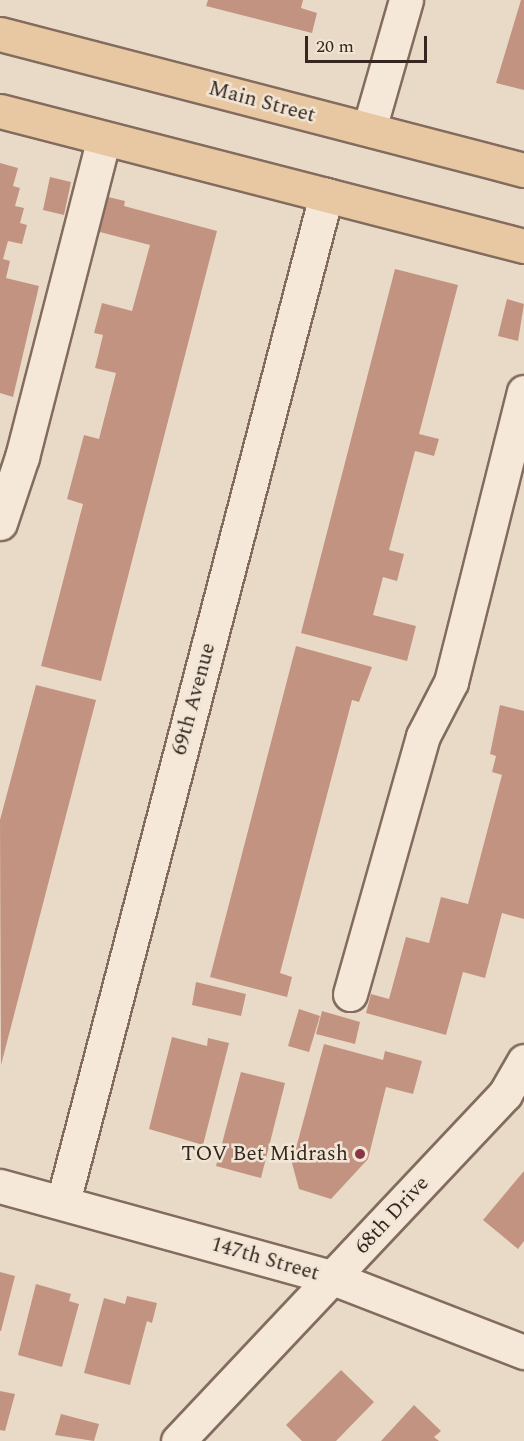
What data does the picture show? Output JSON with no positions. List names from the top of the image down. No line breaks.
{"streets":{"main road":["Main Street"],"street":["69th Avenue","68th Drive","147th Street"]},"crossings":[["69th Avenue","147th Street"],["68th Drive","147th Street"]],"places":["TOV Bet Midrash"],"scale_bar":"20 m"}
